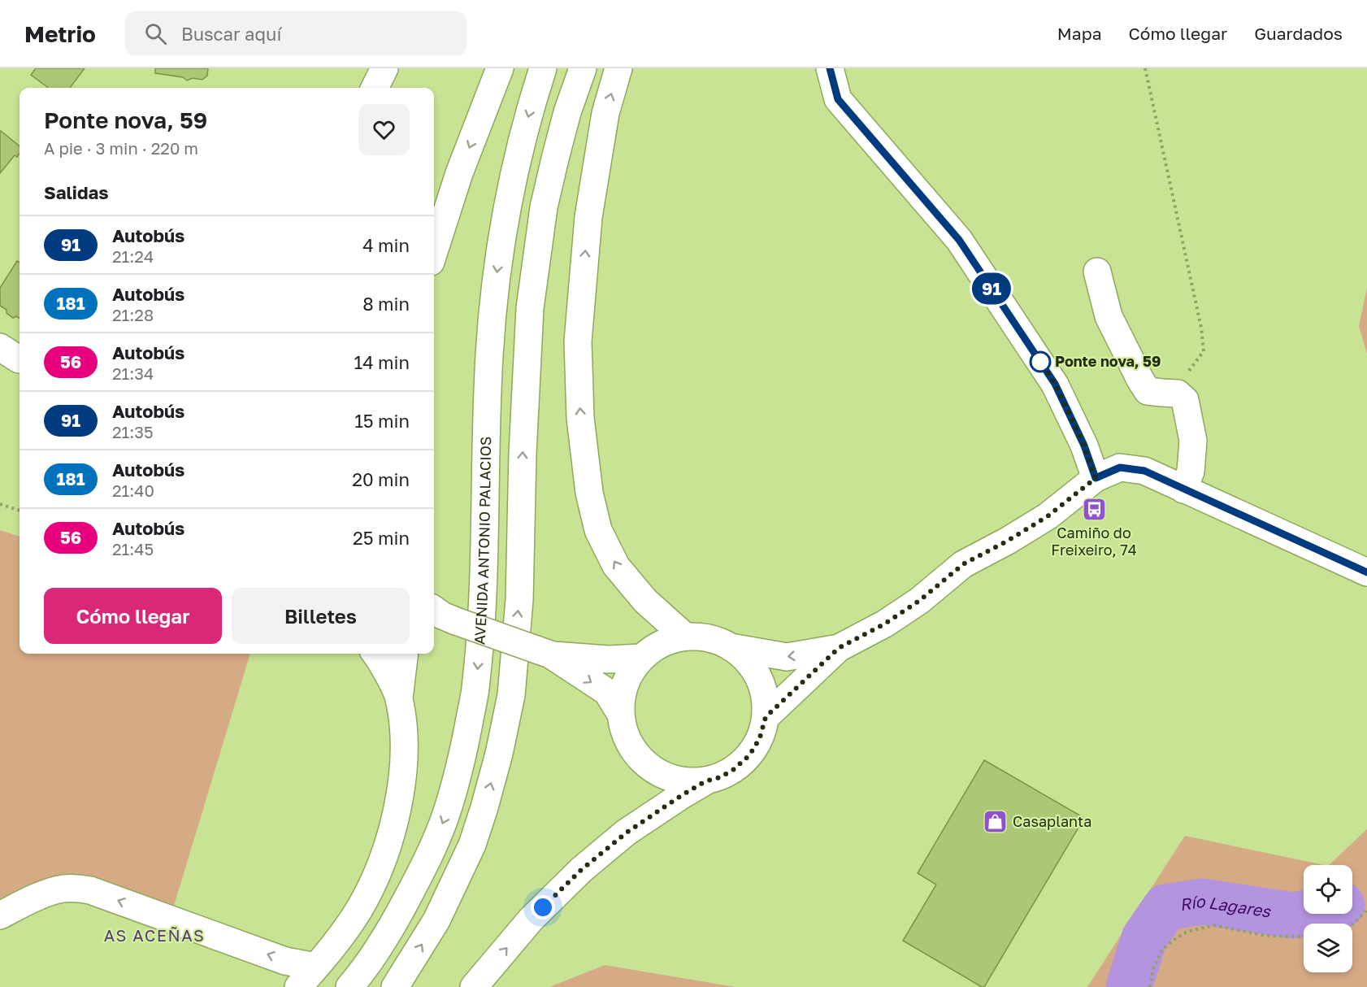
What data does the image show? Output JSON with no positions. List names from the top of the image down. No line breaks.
{"streets":{"street":["AVENIDA ANTONIO PALACIOS"]},"districts":["AS ACEÑAS"],"water":["Río Lagares"],"places":{"other":["Ponte nova, 59"],"bus stop":["Camiño do Freixeiro, 74"],"shop":["Casaplanta"]},"lines":["bus line 91"],"page":{"header":"Metrio","search":"Buscar aquí","nav":["Mapa","Cómo llegar","Guardados"],"on_map":"91","heading":[["Ponte nova, 59","A pie · 3 min · 220 m"],"Salidas"],"list":[{"mark":"91","name":"Autobús","note":"21:24","value":"4 min"},{"mark":"181","name":"Autobús","note":"21:28","value":"8 min"},{"mark":"56","name":"Autobús","note":"21:34","value":"14 min"},{"mark":"91","name":"Autobús","note":"21:35","value":"15 min"},{"mark":"181","name":"Autobús","note":"21:40","value":"20 min"},{"mark":"56","name":"Autobús","note":"21:45","value":"25 min"}],"buttons":["Cómo llegar","Billetes"]}}
